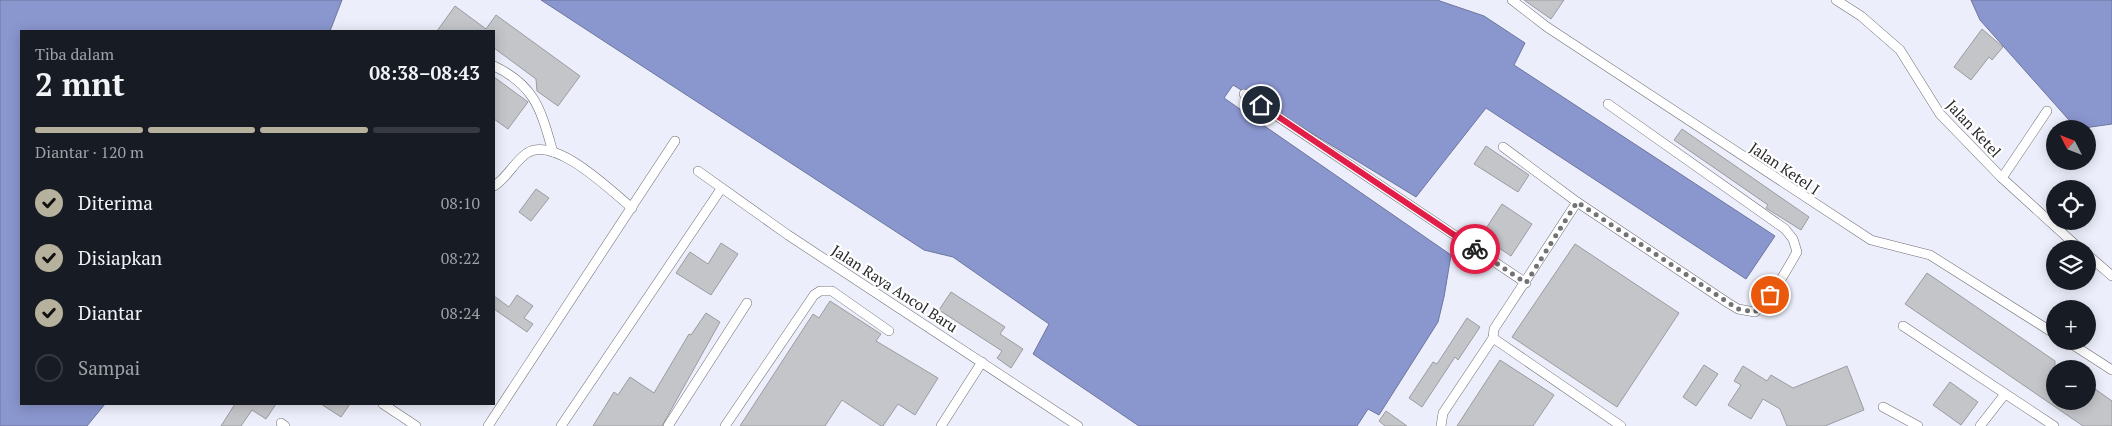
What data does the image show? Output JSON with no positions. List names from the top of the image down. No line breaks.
{"streets":{"lane":["Jalan Ketel","Jalan Ketel I","Jalan Raya Ancol Baru"]},"north":"top left","page":{"heading":["2 mnt","Tiba dalam","08:38–08:43"],"bar":"Diantar · 120 m","map_buttons":["+","−"],"list":[["Diterima","08:10"],["Disiapkan","08:22"],["Diantar","08:24"],"Sampai"]}}
